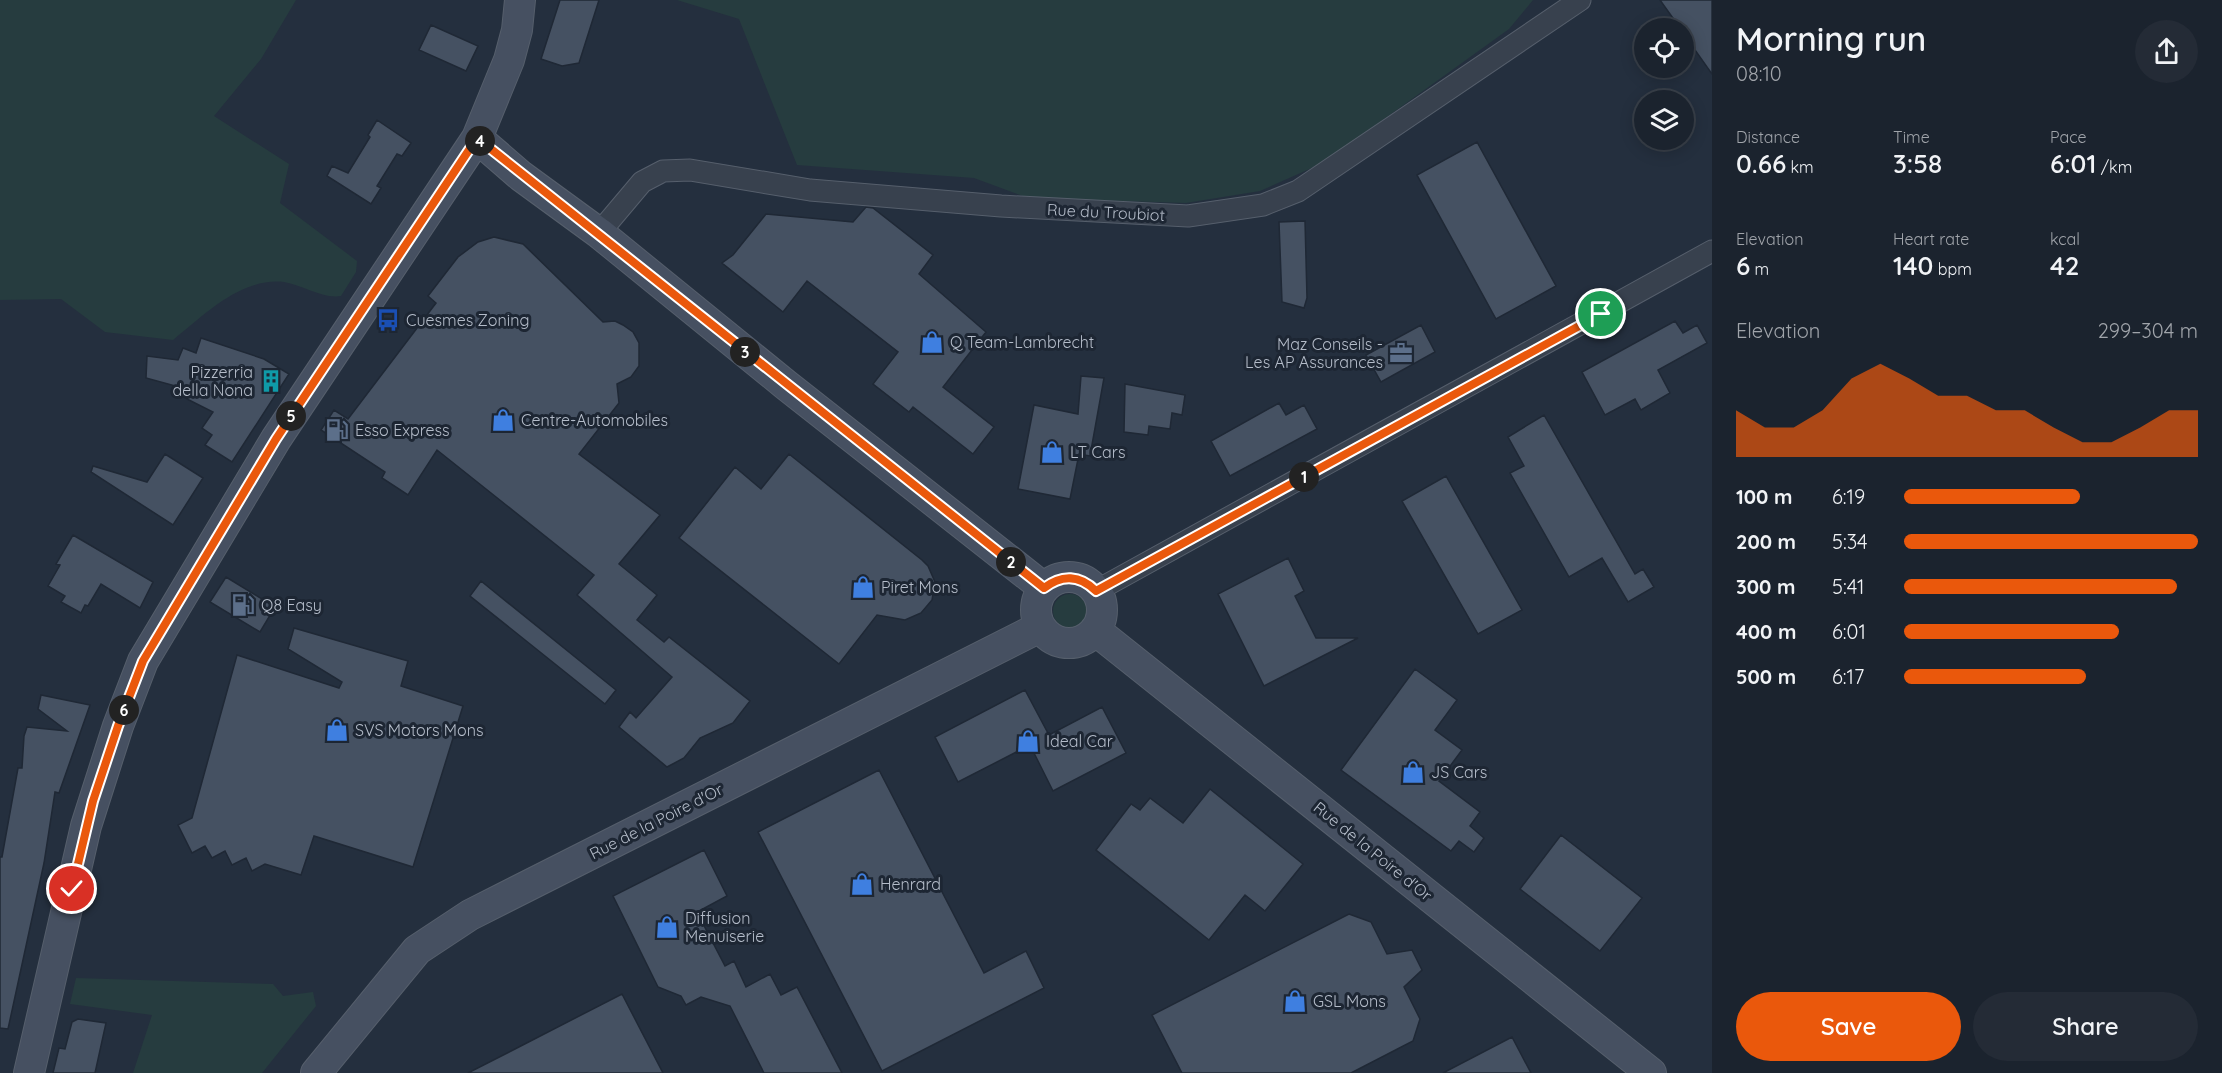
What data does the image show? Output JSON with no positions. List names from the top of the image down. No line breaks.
{"streets":{"street":["Rue du Troubiot","Rue de la Poire d'Or"]},"places":{"bus stop":["Cuesmes Zoning"],"shop":["Q Team-Lambrecht","Centre-Automobiles","LT Cars","Piret Mons","SVS Motors Mons","Ideal Car","JS Cars","Henrard","Diffusion Menuiserie","GSL Mons"],"office":["Maz Conseils - Les AP Assurances"],"building":["Pizzerria della Nona"],"fuel station":["Esso Express","Q8 Easy"]},"page":{"heading":["Morning run","08:10"],"stats":[["Distance","0.66 km"],["Time","3:58"],["Pace","6:01 /km"],["Elevation","6 m"],["Heart rate","140 bpm"],["kcal","42"]],"pins":["4","3","5","1","2","6"],"chart":["Elevation","299–304 m"],"list":[{"name":"100 m","note":"6:19"},{"name":"200 m","note":"5:34"},{"name":"300 m","note":"5:41"},{"name":"400 m","note":"6:01"},{"name":"500 m","note":"6:17"}],"buttons":["Save","Share"]}}
